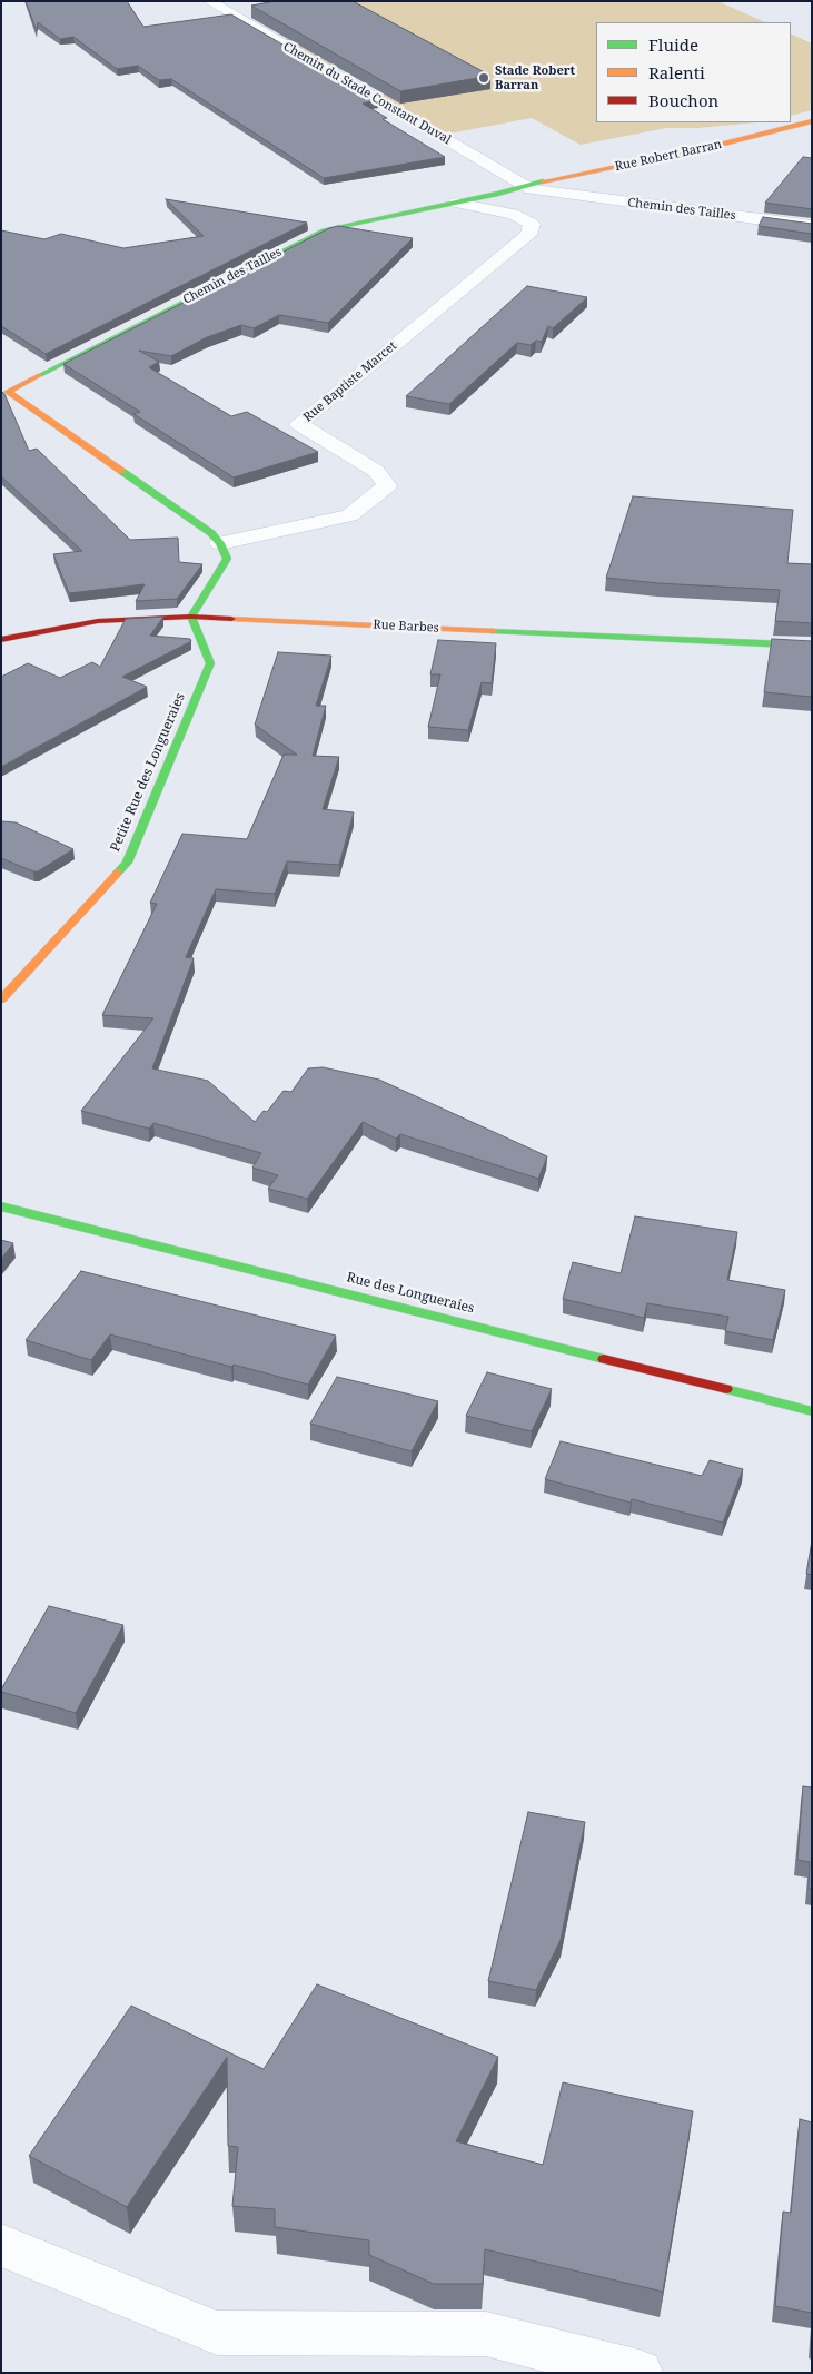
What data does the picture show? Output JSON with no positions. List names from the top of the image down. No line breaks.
{"streets":{"street":["Chemin du Stade Constant Duval","Rue Robert Barran","Chemin des Tailles","Rue Baptiste Marcet","Rue Barbes","Petite Rue des Longueraies","Rue des Longueraies"]},"crossings":[["Chemin du Stade Constant Duval","Rue Robert Barran"],["Chemin du Stade Constant Duval","Chemin des Tailles"],["Rue Robert Barran","Chemin des Tailles"],["Chemin des Tailles","Rue Baptiste Marcet"],["Rue Barbes","Petite Rue des Longueraies"]],"places":["Stade Robert Barran"],"legend":["Fluide","Ralenti","Bouchon"]}
